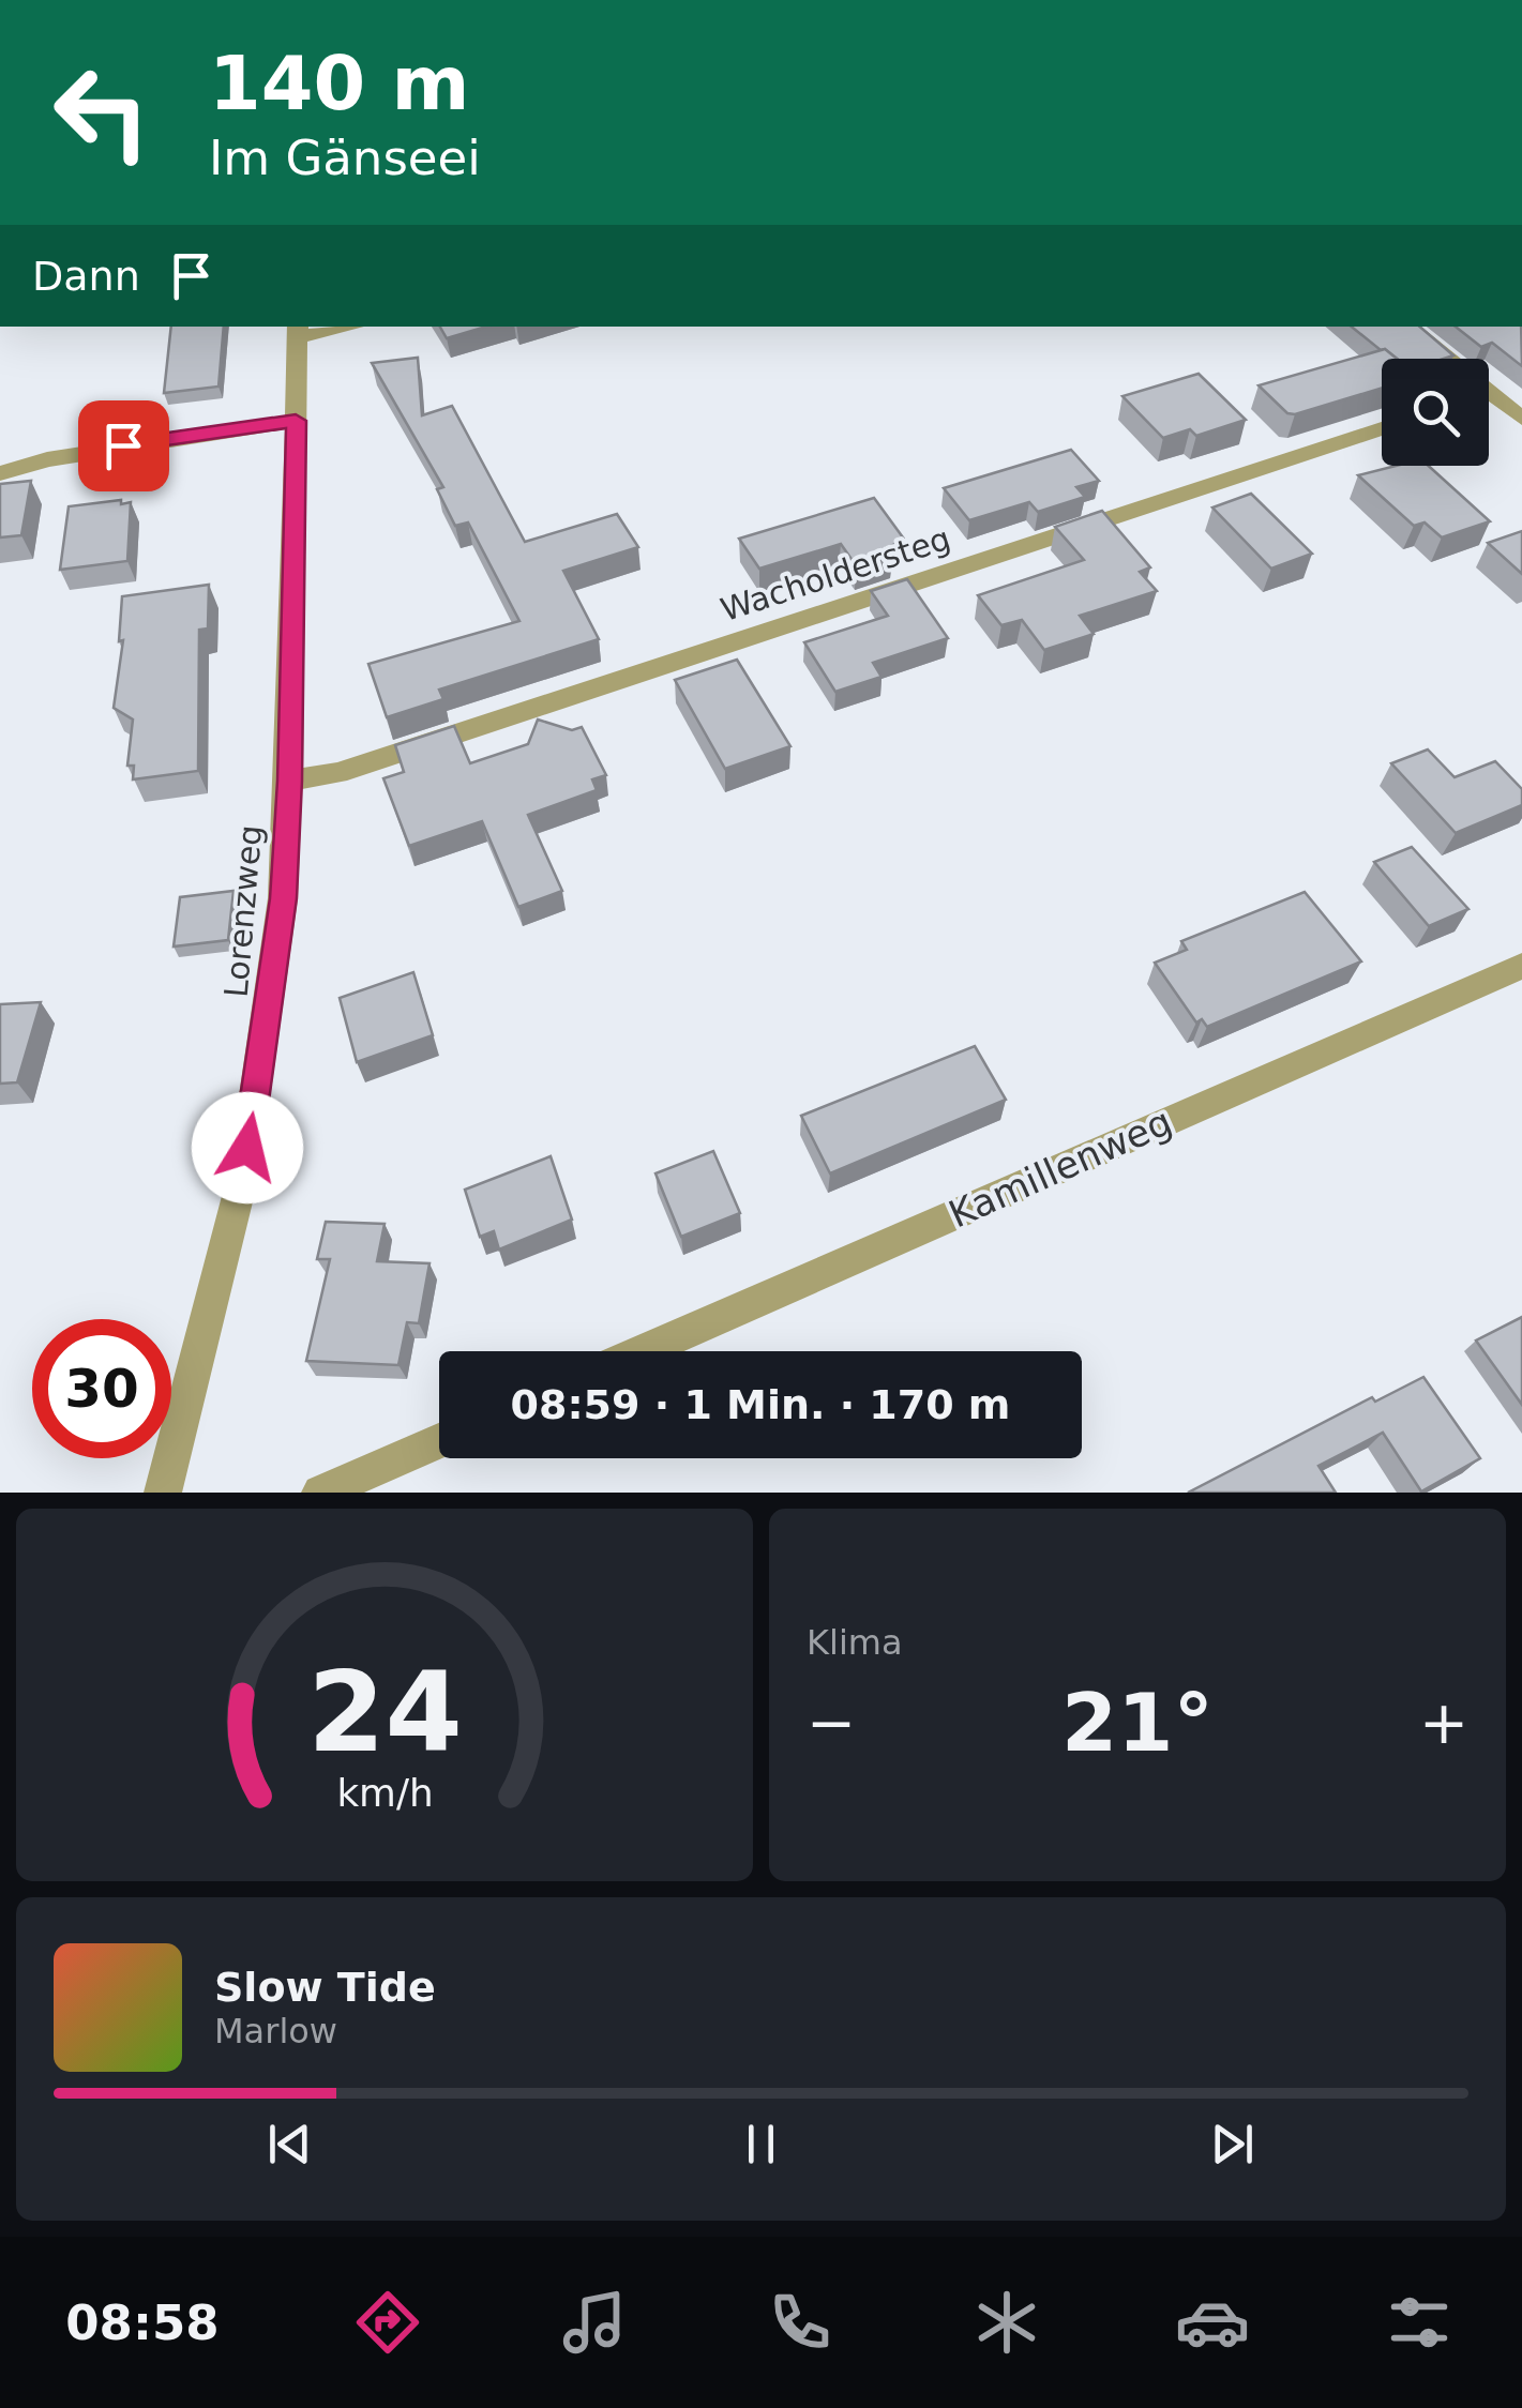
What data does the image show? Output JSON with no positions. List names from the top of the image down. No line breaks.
{"streets":{"street":["Wacholdersteg","Lorenzweg","Kamillenweg"]},"crossings":[["Wacholdersteg","Lorenzweg"]],"page":{"turn":["140 m","Im Gänseei"],"then":"Dann","limit":"30","trip":"08:59 · 1 Min. · 170 m","tile":"Klima","heat":["−","21°","+"],"song":["Slow Tide","Marlow"],"tabs":"08:58","gauge":["24","km/h"]}}
